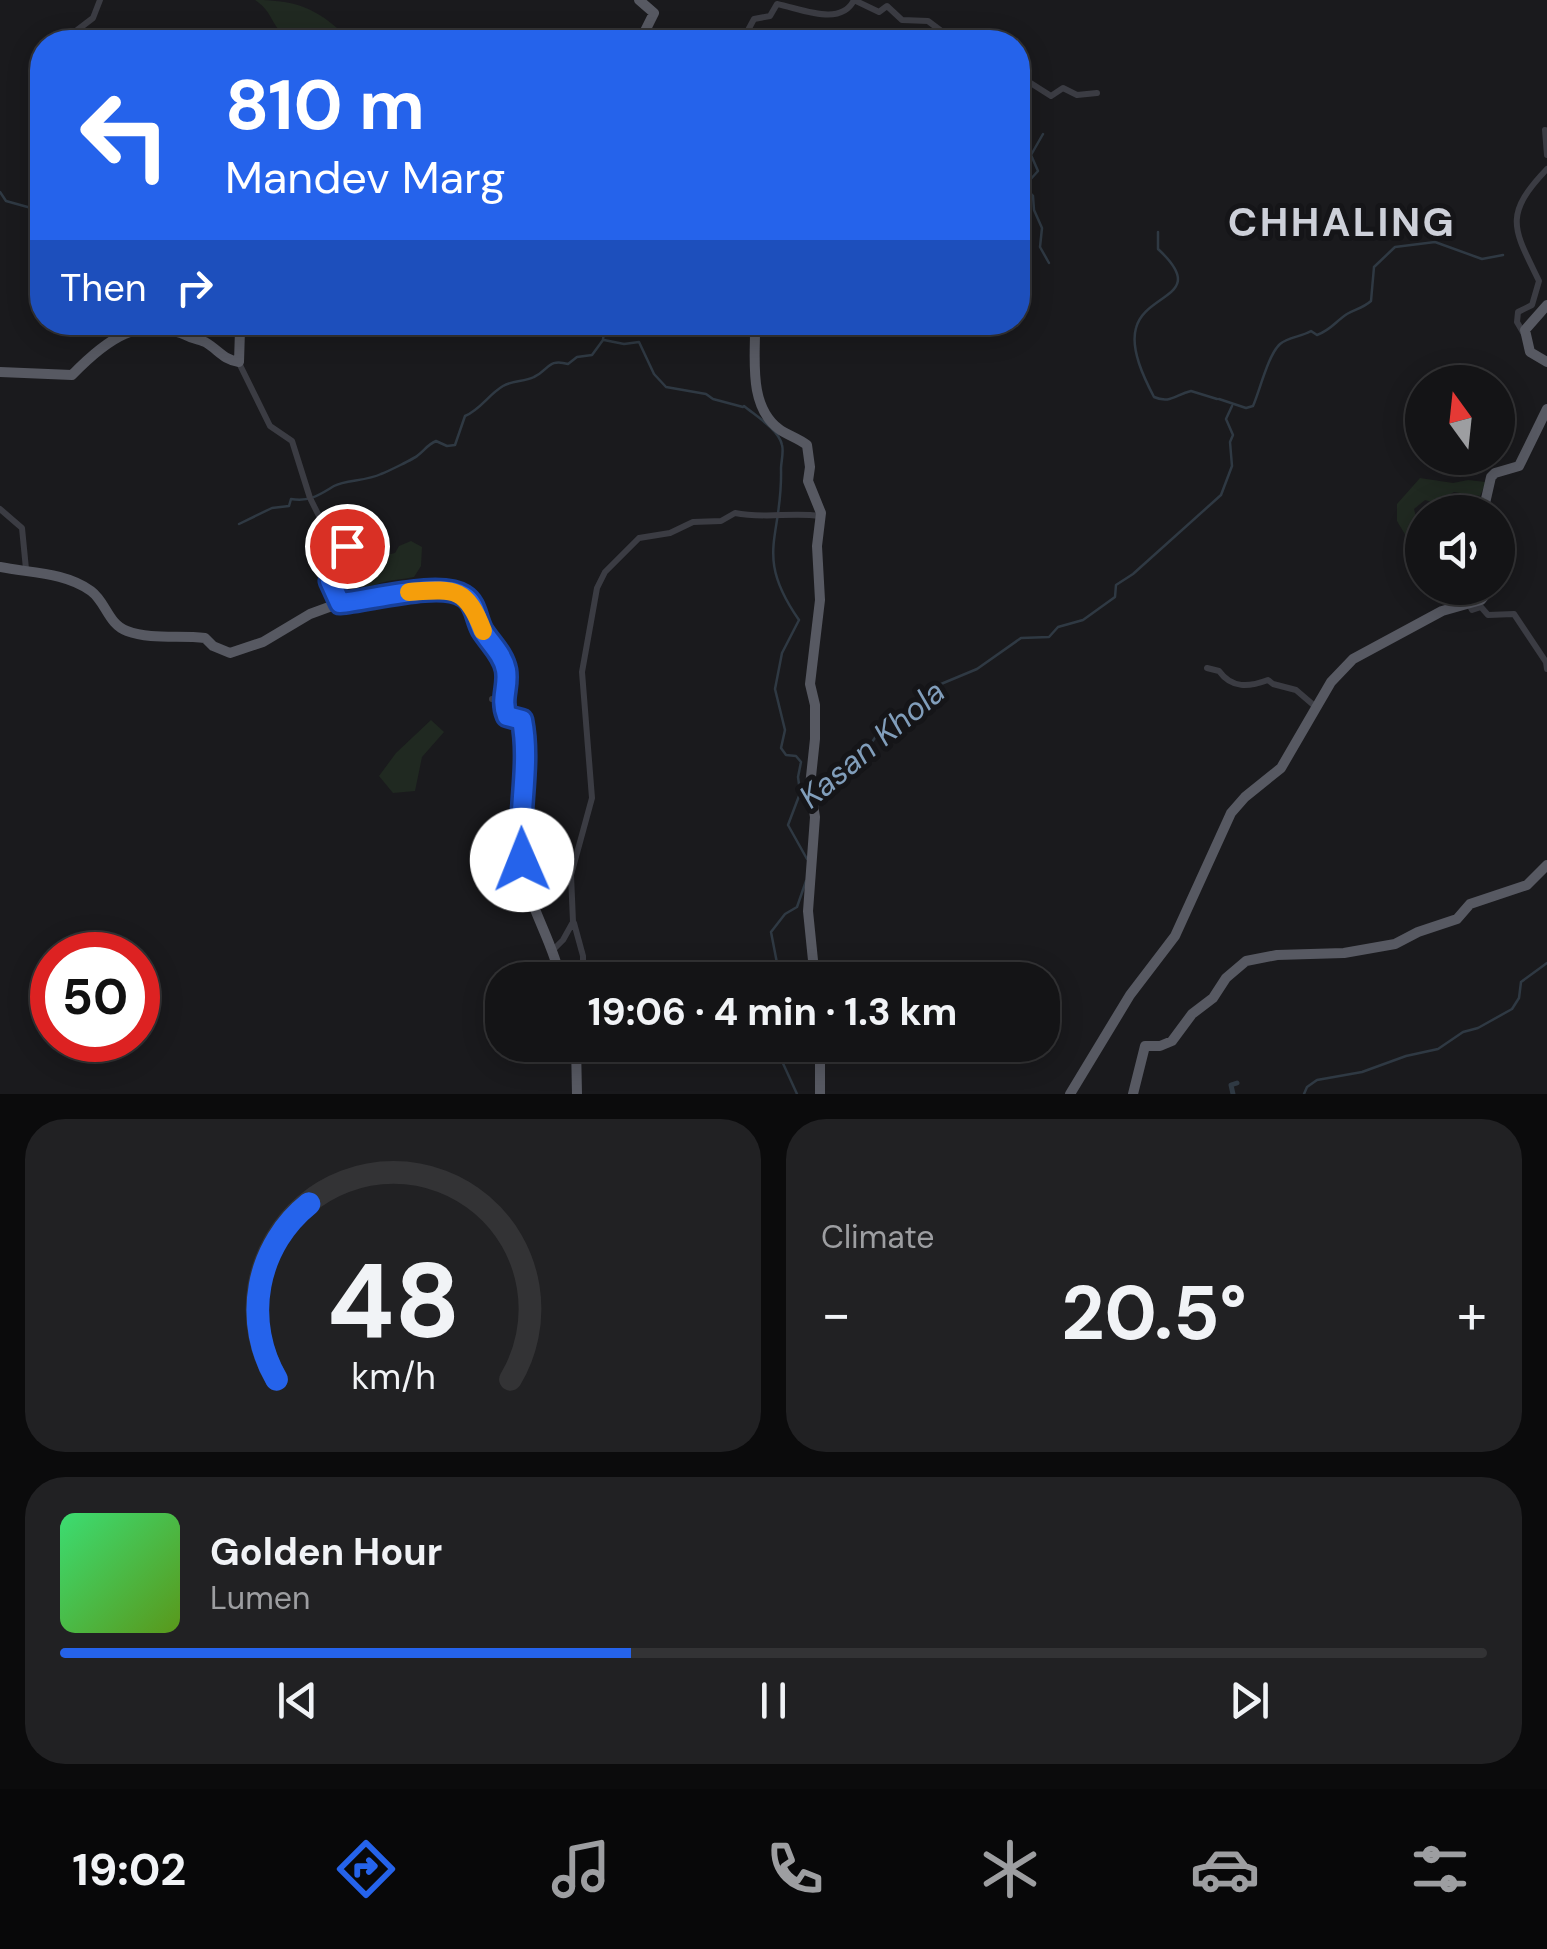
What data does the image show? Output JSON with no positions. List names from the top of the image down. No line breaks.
{"districts":["CHHALING"],"water":["Kasan Khola"],"north":"top","page":{"turn":["810 m","Mandev Marg"],"then":"Then","limit":"50","trip":"19:06 · 4 min · 1.3 km","tile":"Climate","heat":["−","20.5°","+"],"song":["Golden Hour","Lumen"],"tabs":"19:02","gauge":["48","km/h"]}}
